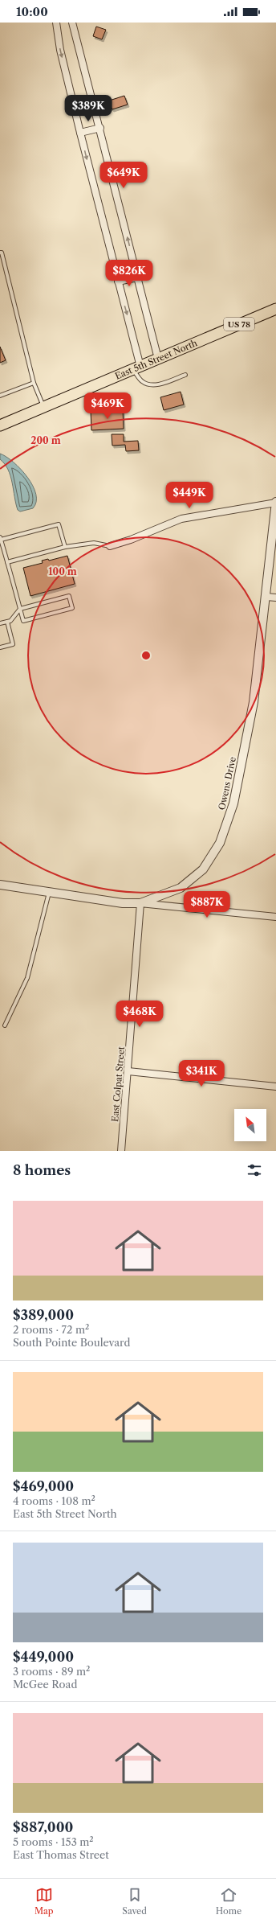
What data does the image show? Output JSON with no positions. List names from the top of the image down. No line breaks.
{"streets":{"main road":["US 78","East 5th Street North"],"street":["Owens Drive","East Colpat Street"]},"crossings":[["Owens Drive","East Colpat Street"]],"north":"top left","page":{"status":"10:00","price":["$389K","$649K","$826K","$469K","$449K","$887K","$468K","$341K"],"heading":"8 homes","list":[{"name":"$389,000","note":"2 rooms · 72 m² · South Pointe Boulevard"},{"name":"$469,000","note":"4 rooms · 108 m² · East 5th Street North"},{"name":"$449,000","note":"3 rooms · 89 m² · McGee Road"},{"name":"$887,000","note":"5 rooms · 153 m² · East Thomas Street"}],"tabs":["Map","Saved","Home"]},"rings":["200 m","100 m"]}
